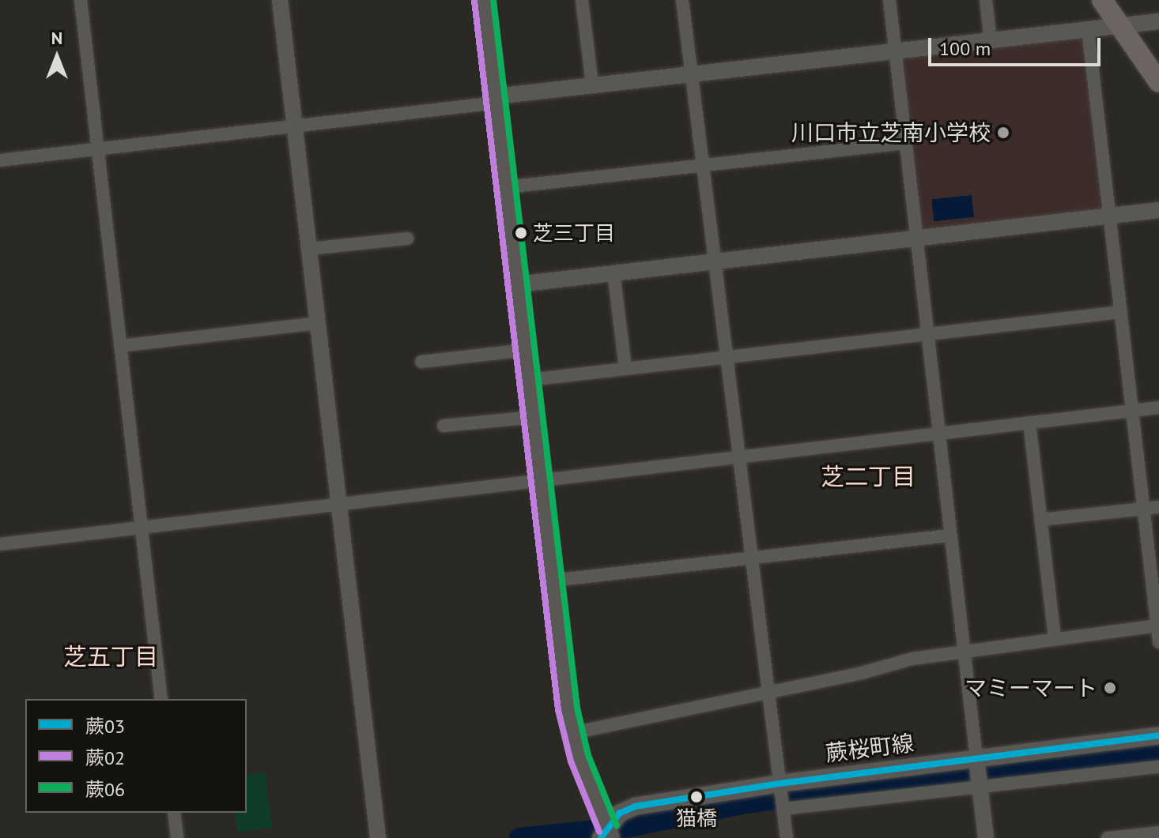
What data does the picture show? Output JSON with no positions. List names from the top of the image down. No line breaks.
{"streets":{"main road":["蕨桜町線"]},"districts":["芝二丁目","芝五丁目"],"places":["川口市立芝南小学校","芝三丁目","マミーマート","猫橋"],"lines":["transit line 蕨06","transit line 蕨02","transit line 蕨03"],"legend":["蕨03","蕨02","蕨06"],"scale_bar":"100 m","north":"top"}
